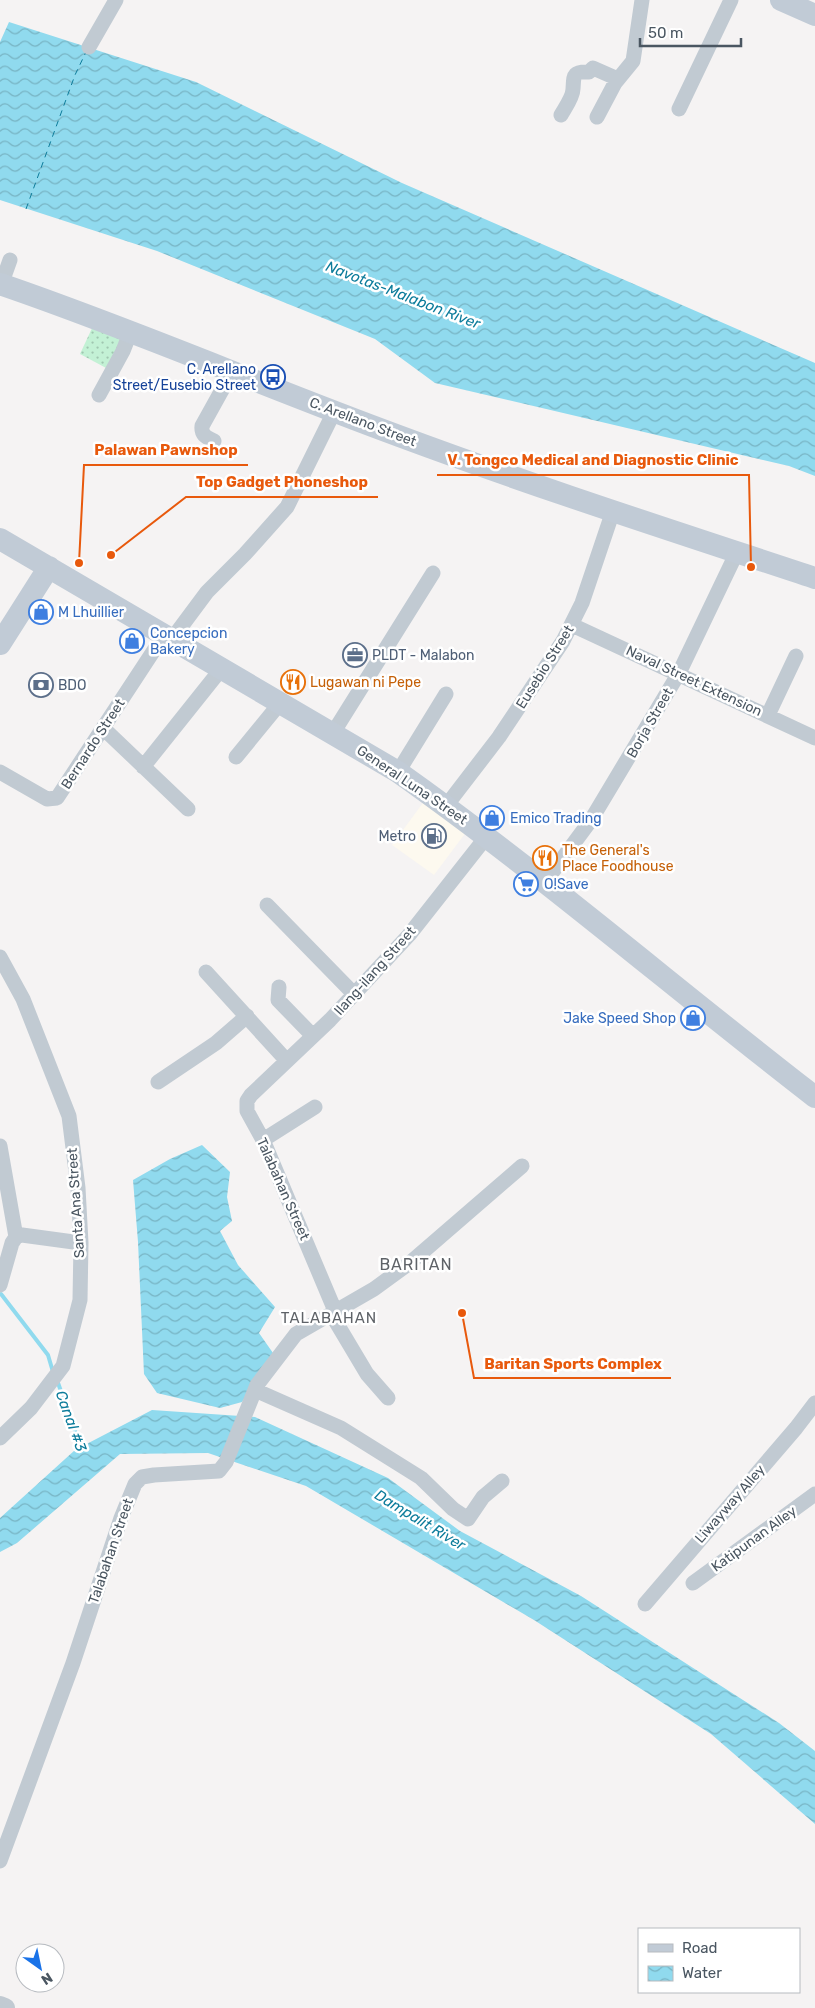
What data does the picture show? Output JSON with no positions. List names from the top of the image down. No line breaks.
{"streets":{"main road":["C. Arellano Street","General Luna Street"],"street":["Eusebio Street","Naval Street Extension","Borja Street","Bernardo Street","Ilang-ilang Street","Talabahan Street","Santa Ana Street","Liwayway Alley","Katipunan Alley"]},"crossings":[["C. Arellano Street","Eusebio Street"],["C. Arellano Street","Borja Street"],["Eusebio Street","Naval Street Extension"],["Eusebio Street","General Luna Street"],["Naval Street Extension","Borja Street"],["Borja Street","General Luna Street"],["Bernardo Street","General Luna Street"],["General Luna Street","Ilang-ilang Street"],["Ilang-ilang Street","Talabahan Street"]],"districts":["BARITAN","TALABAHAN"],"water":["Navotas-Malabon River","Canal #3","Dampalit River"],"places":{"bus stop":["C. Arellano Street/Eusebio Street"],"other":["Top Gadget Phoneshop","Palawan Pawnshop","V. Tongco Medical and Diagnostic Clinic","Baritan Sports Complex"],"shop":["M Lhuillier","Concepcion Bakery","Emico Trading","Jake Speed Shop"],"office":["PLDT - Malabon"],"restaurant":["Lugawan ni Pepe","The General's Place Foodhouse"],"bank":["BDO"],"fuel station":["Metro"],"supermarket":["O!Save"]},"legend":["Road","Water"],"scale_bar":"50 m","north":"bottom right"}
